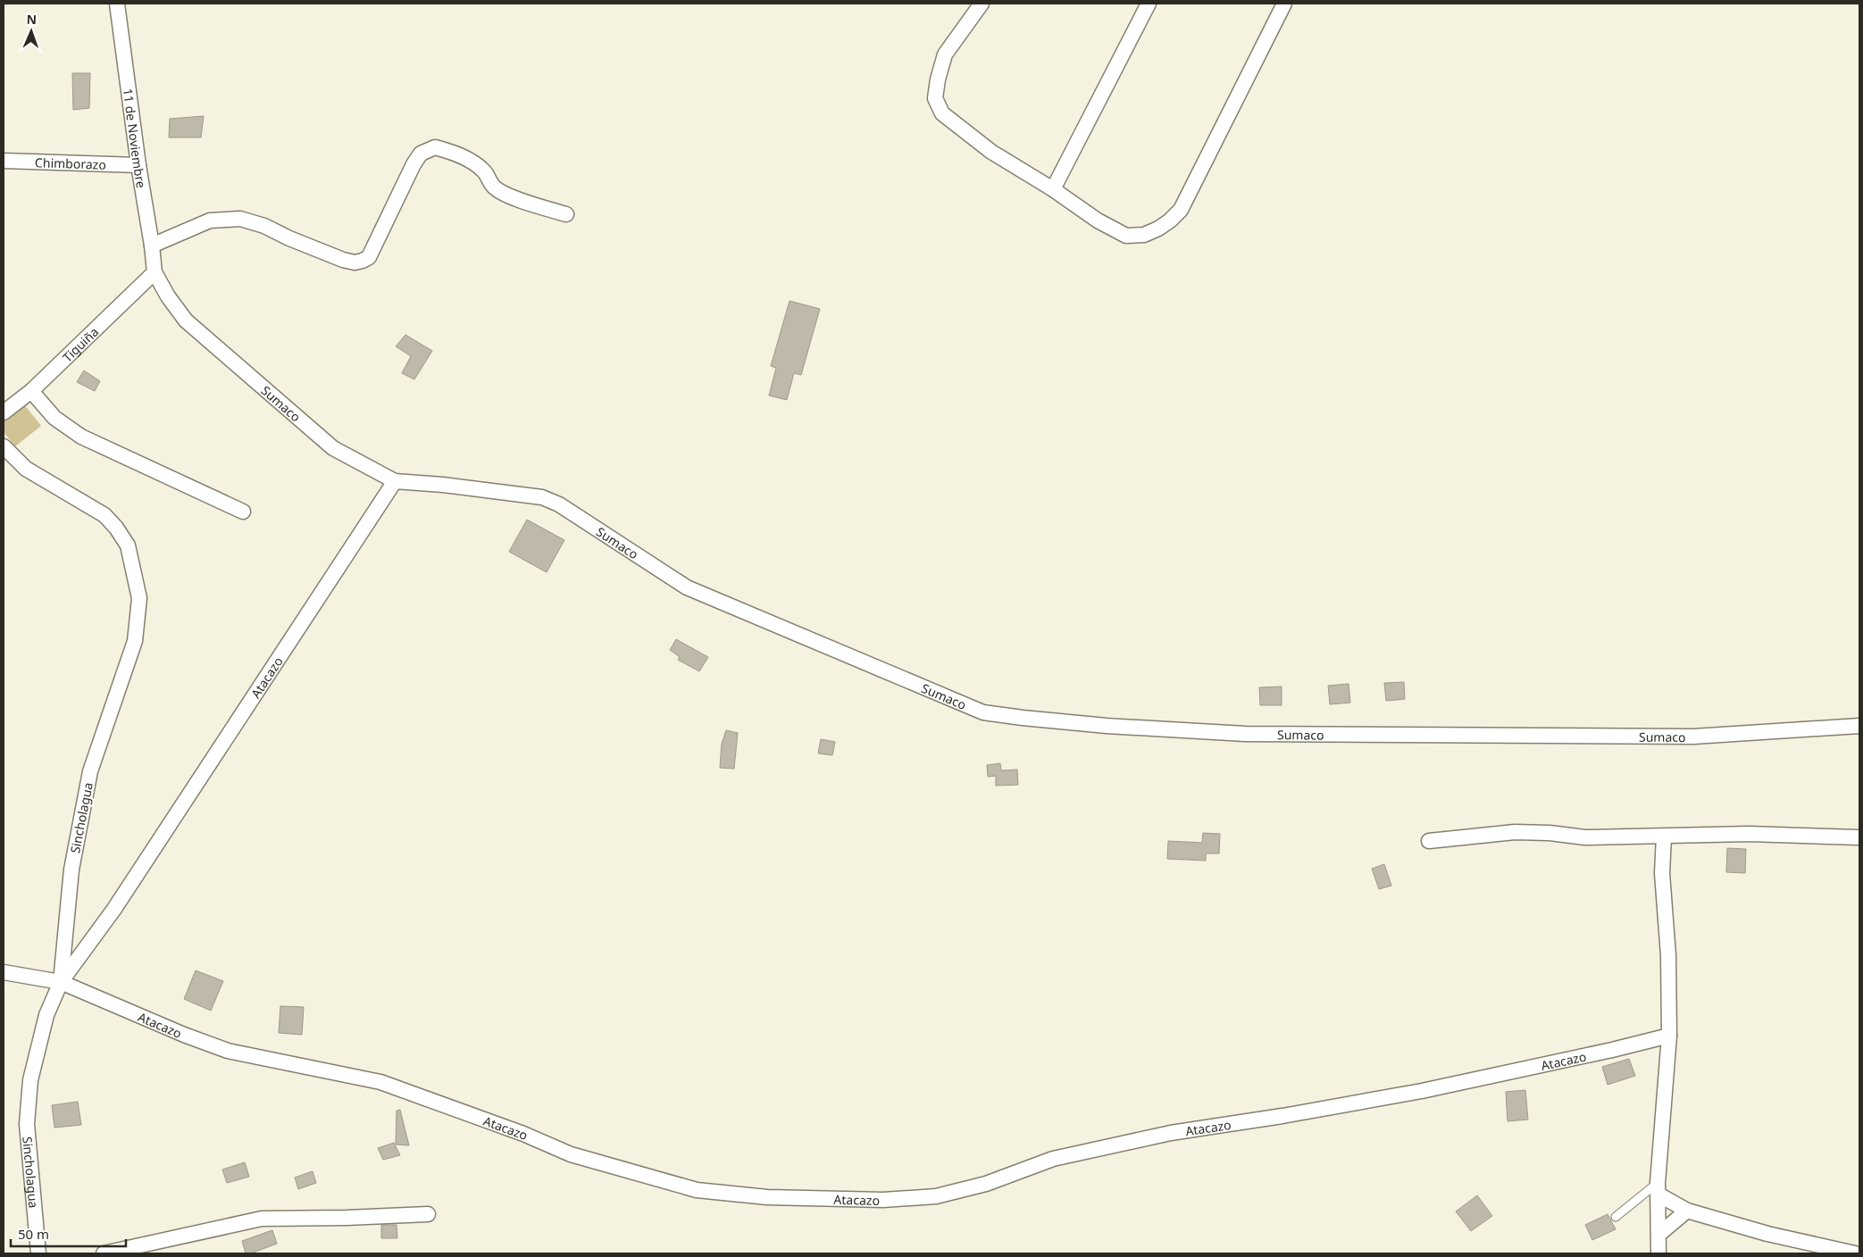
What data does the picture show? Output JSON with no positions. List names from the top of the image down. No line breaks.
{"streets":{"street":["11 de Noviembre","Chimborazo","Tiguiña","Sumaco","Atacazo","Sincholagua"]},"crossings":[["11 de Noviembre","Chimborazo"],["11 de Noviembre","Tiguiña"],["11 de Noviembre","Sumaco"],["Tiguiña","Sumaco"],["Sumaco","Atacazo"],["Atacazo","Sincholagua"]],"scale_bar":"50 m","north":"top"}
